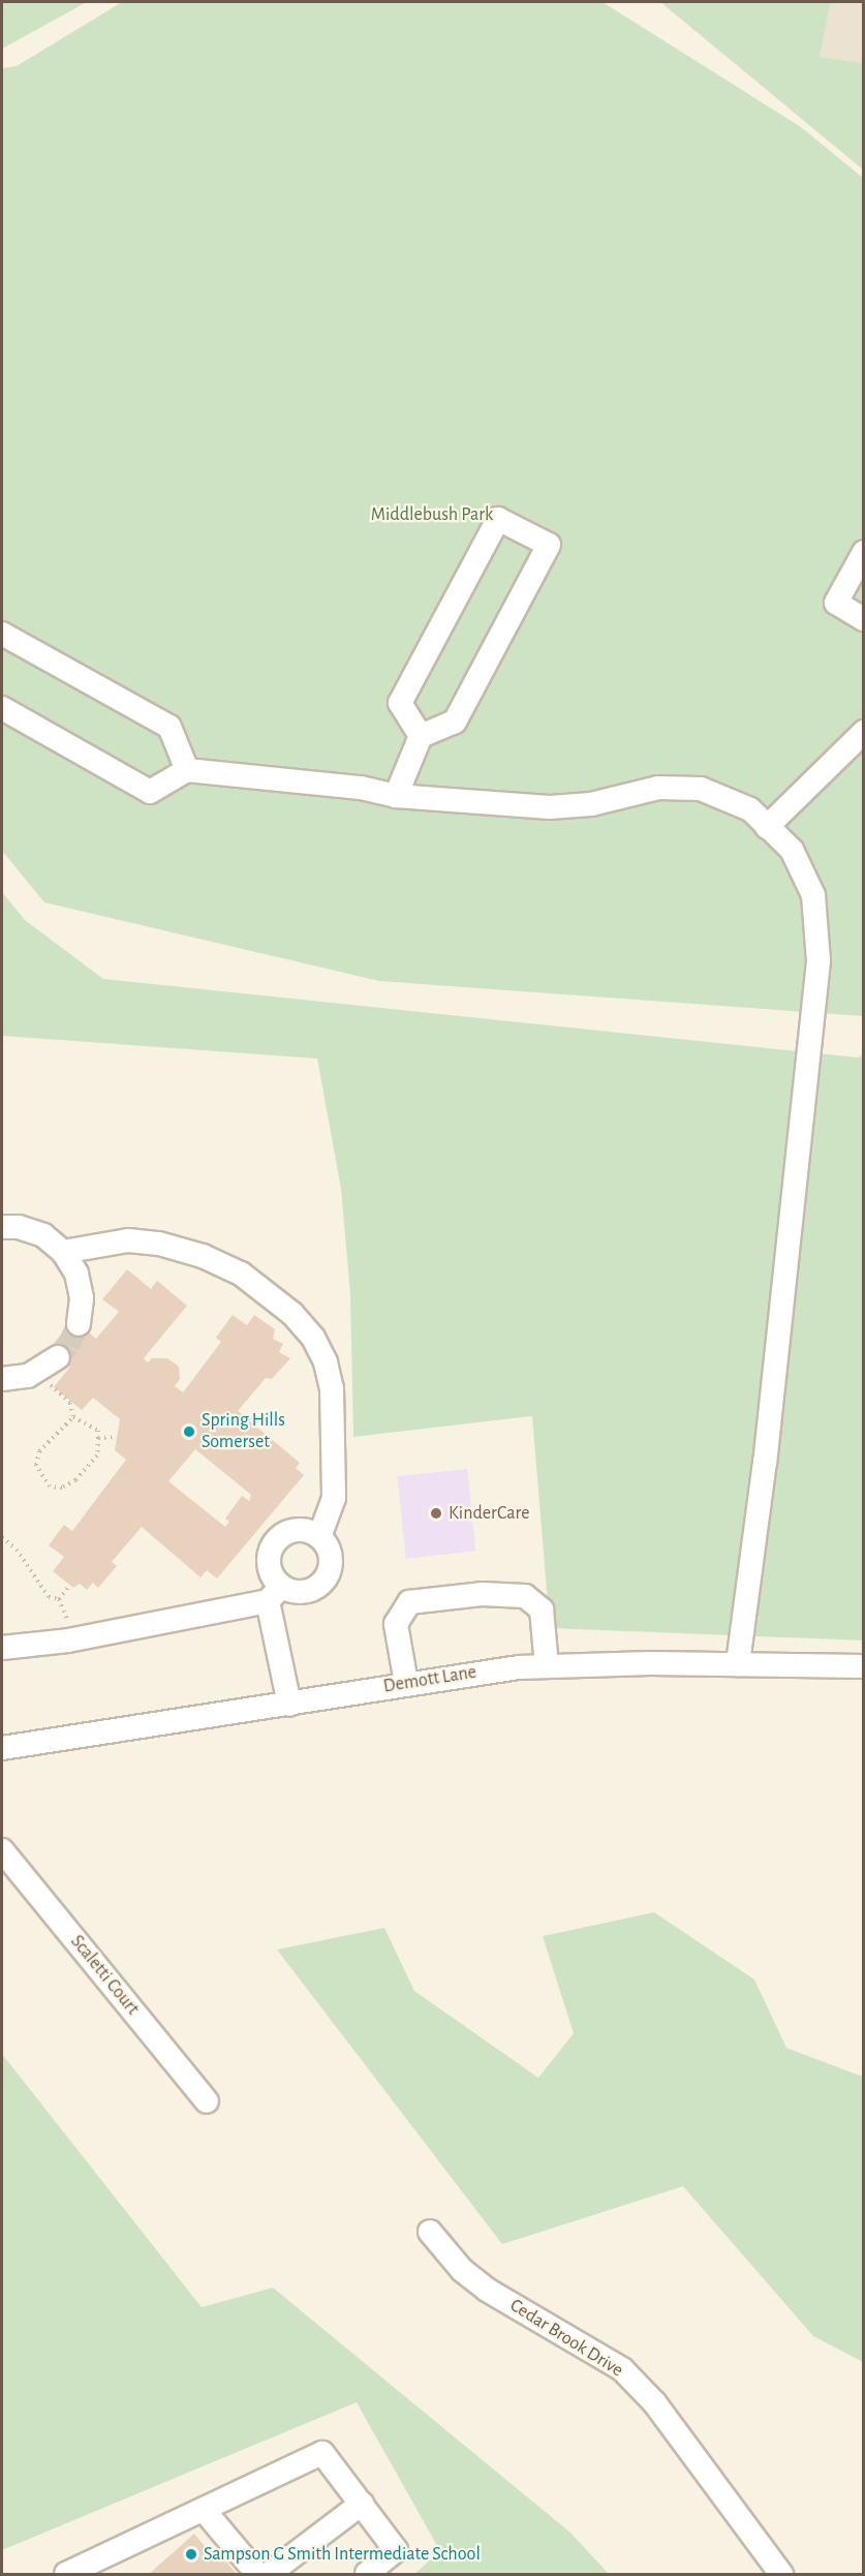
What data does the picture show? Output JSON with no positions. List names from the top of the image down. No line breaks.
{"streets":{"street":["Demott Lane","Scaletti Court","Cedar Brook Drive"]},"parks":["Middlebush Park"],"places":["Spring Hills Somerset","KinderCare","Sampson G Smith Intermediate School"]}
